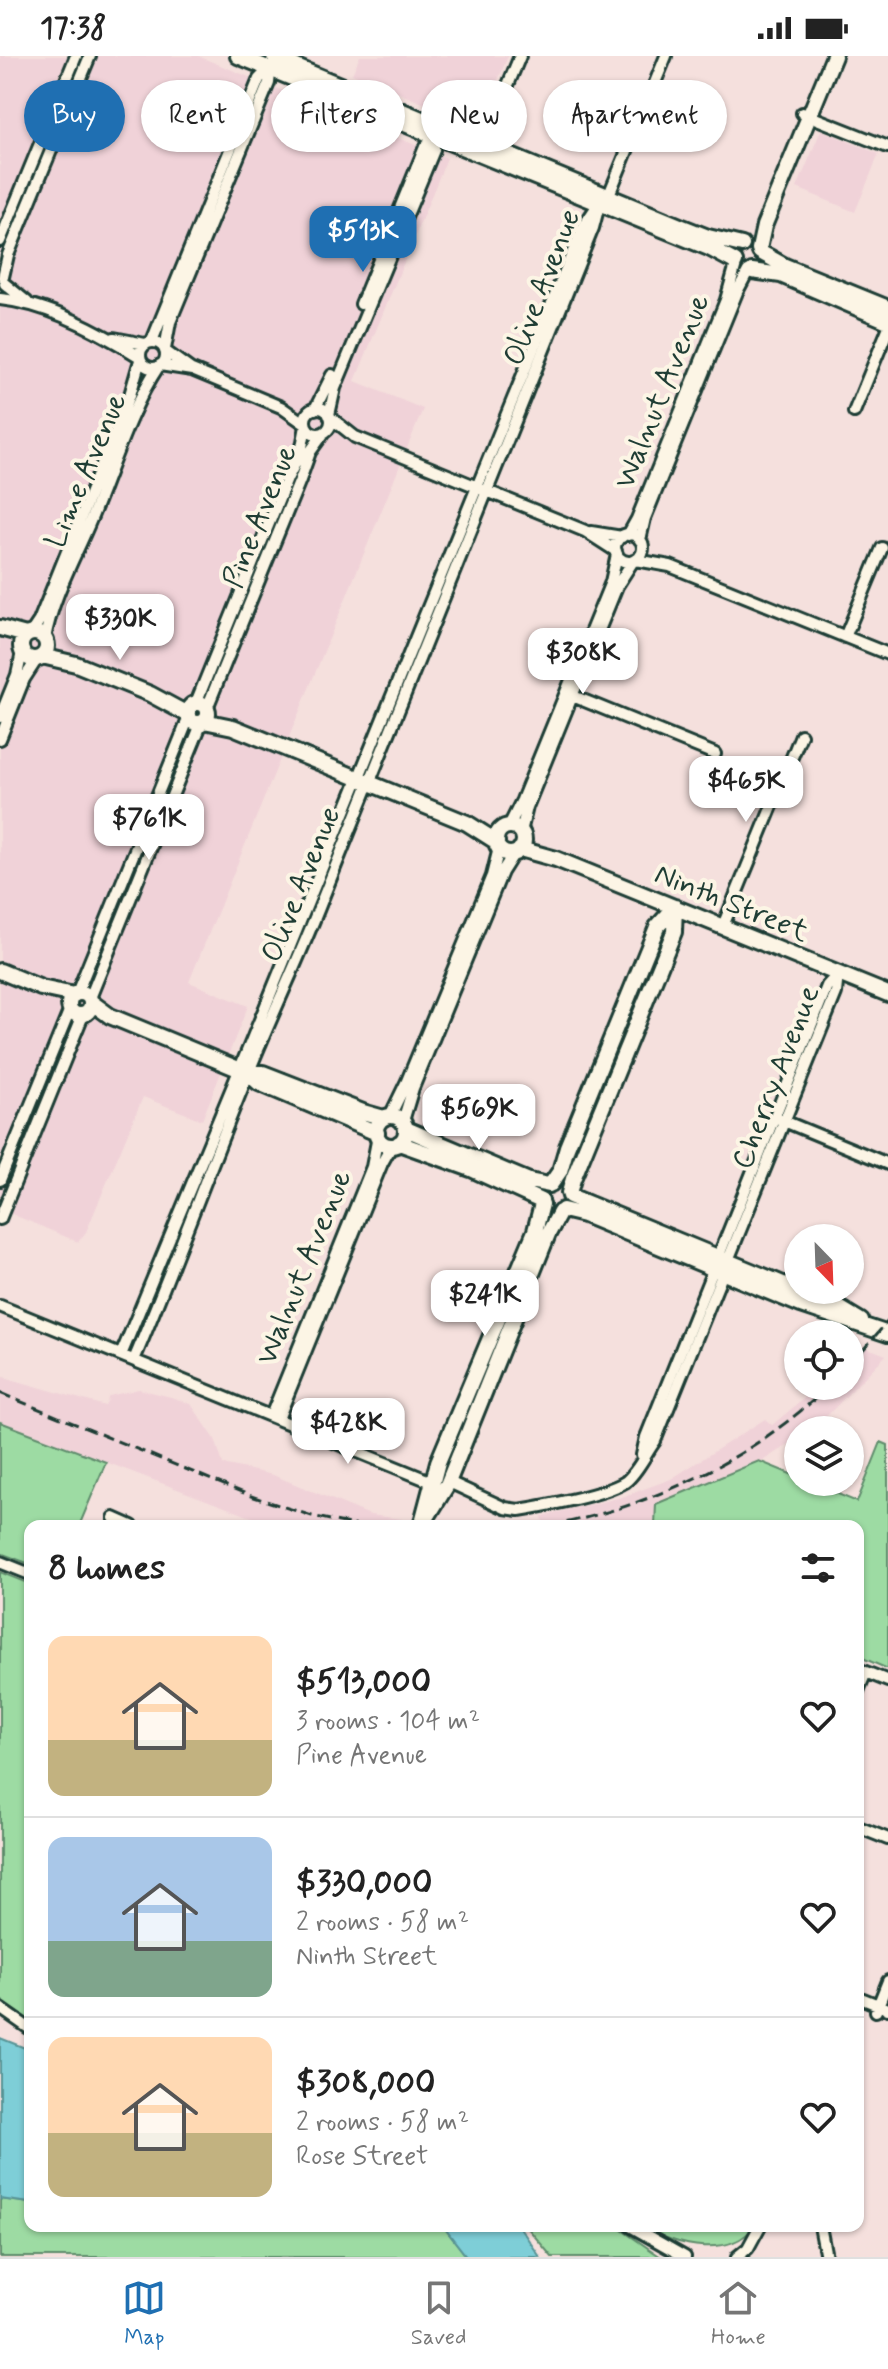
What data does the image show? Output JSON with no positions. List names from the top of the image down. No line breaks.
{"streets":{"street":["Olive Avenue","Walnut Avenue","Lime Avenue","Pine Avenue","Ninth Street","Cherry Avenue"]},"crossings":[["Olive Avenue","Ninth Street"],["Olive Avenue","Cherry Avenue"],["Walnut Avenue","Cherry Avenue"],["Lime Avenue","Ninth Street"],["Pine Avenue","Ninth Street"],["Ninth Street","Cherry Avenue"]],"north":"bottom right","page":{"status":"17:38","chip":["Buy","Rent","Filters","New","Apartment"],"price":["$513K","$330K","$308K","$465K","$761K","$569K","$241K","$428K"],"heading":"8 homes","list":[{"name":"$513,000","note":"3 rooms · 104 m² · Pine Avenue"},{"name":"$330,000","note":"2 rooms · 58 m² · Ninth Street"},{"name":"$308,000","note":"2 rooms · 58 m² · Rose Street"}],"tabs":["Map","Saved","Home"]}}
